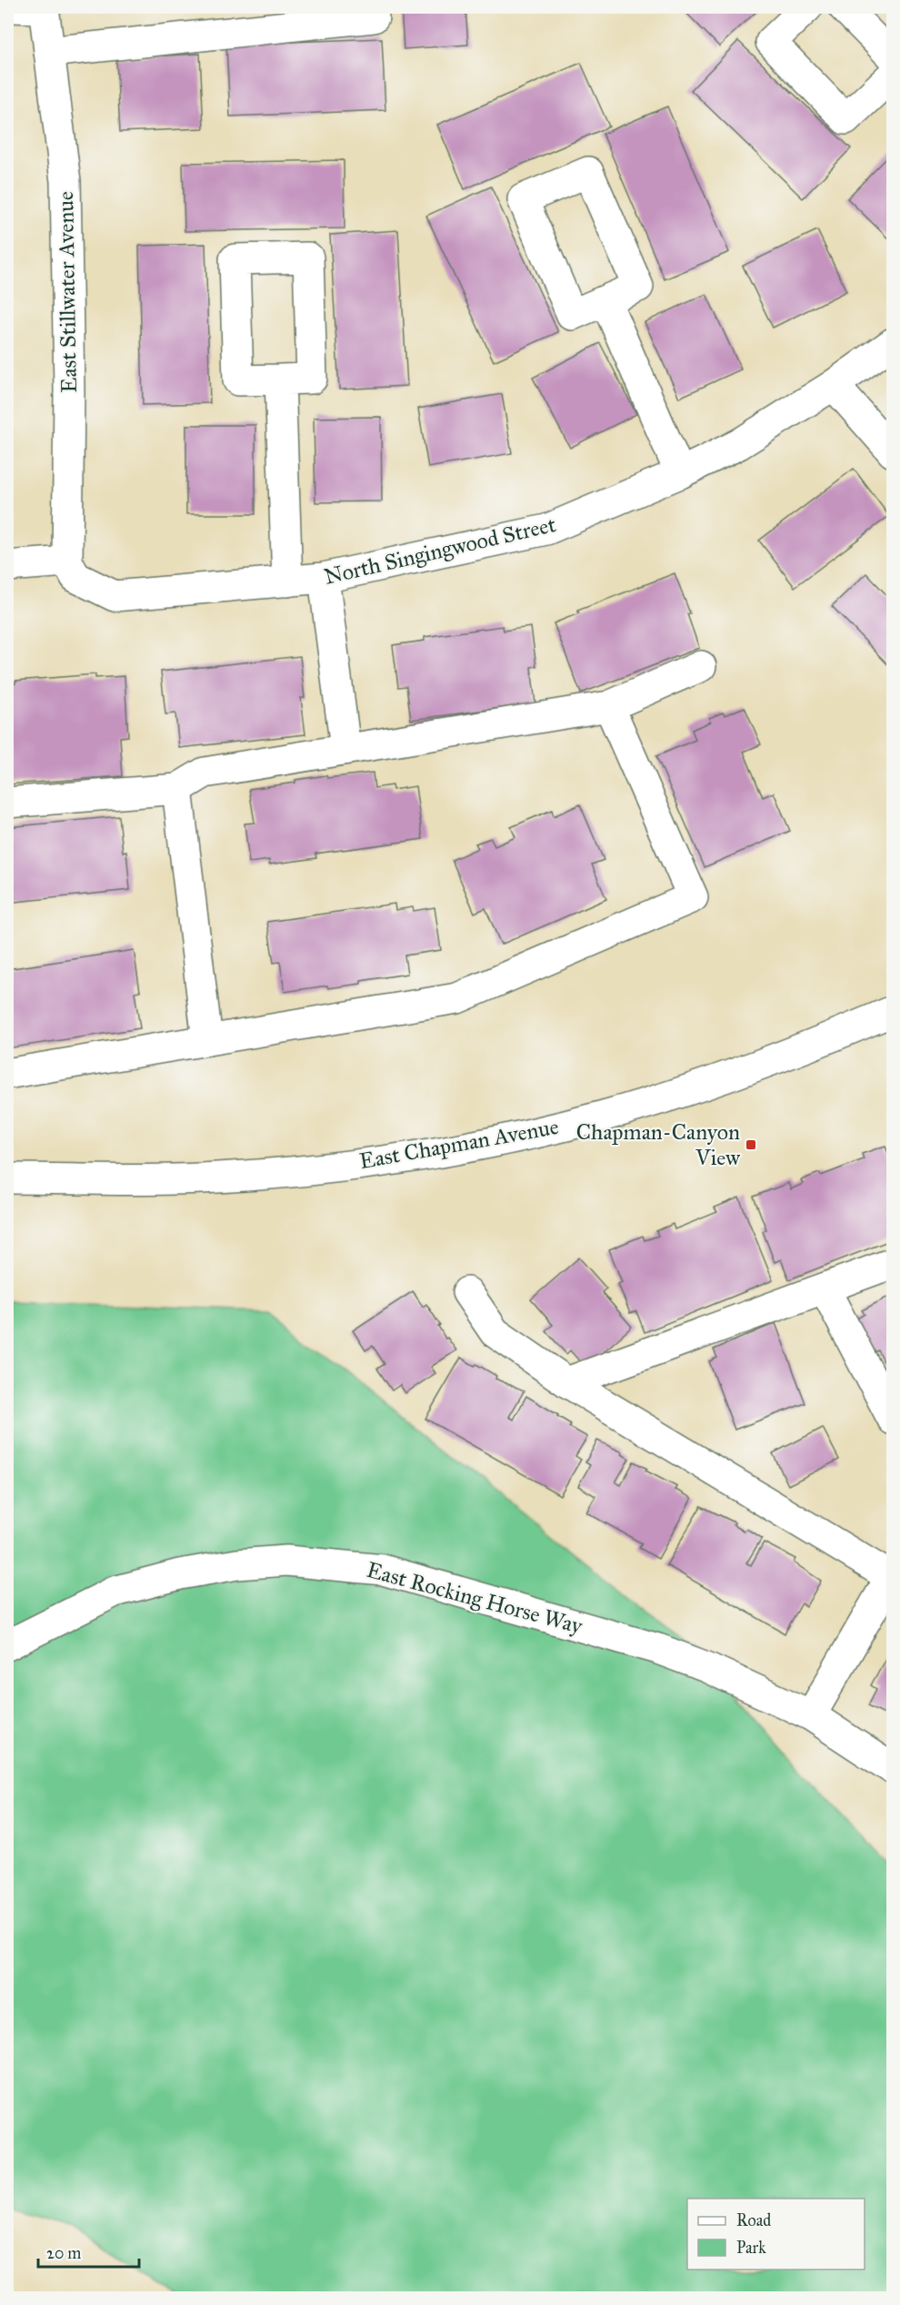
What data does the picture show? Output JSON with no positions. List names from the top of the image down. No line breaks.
{"streets":{"street":["East Stillwater Avenue","North Singingwood Street","East Chapman Avenue","East Rocking Horse Way"]},"crossings":[["East Stillwater Avenue","North Singingwood Street"]],"places":{"transit":["Chapman-Canyon View"]},"legend":["Road","Park"],"scale_bar":"20 m"}
